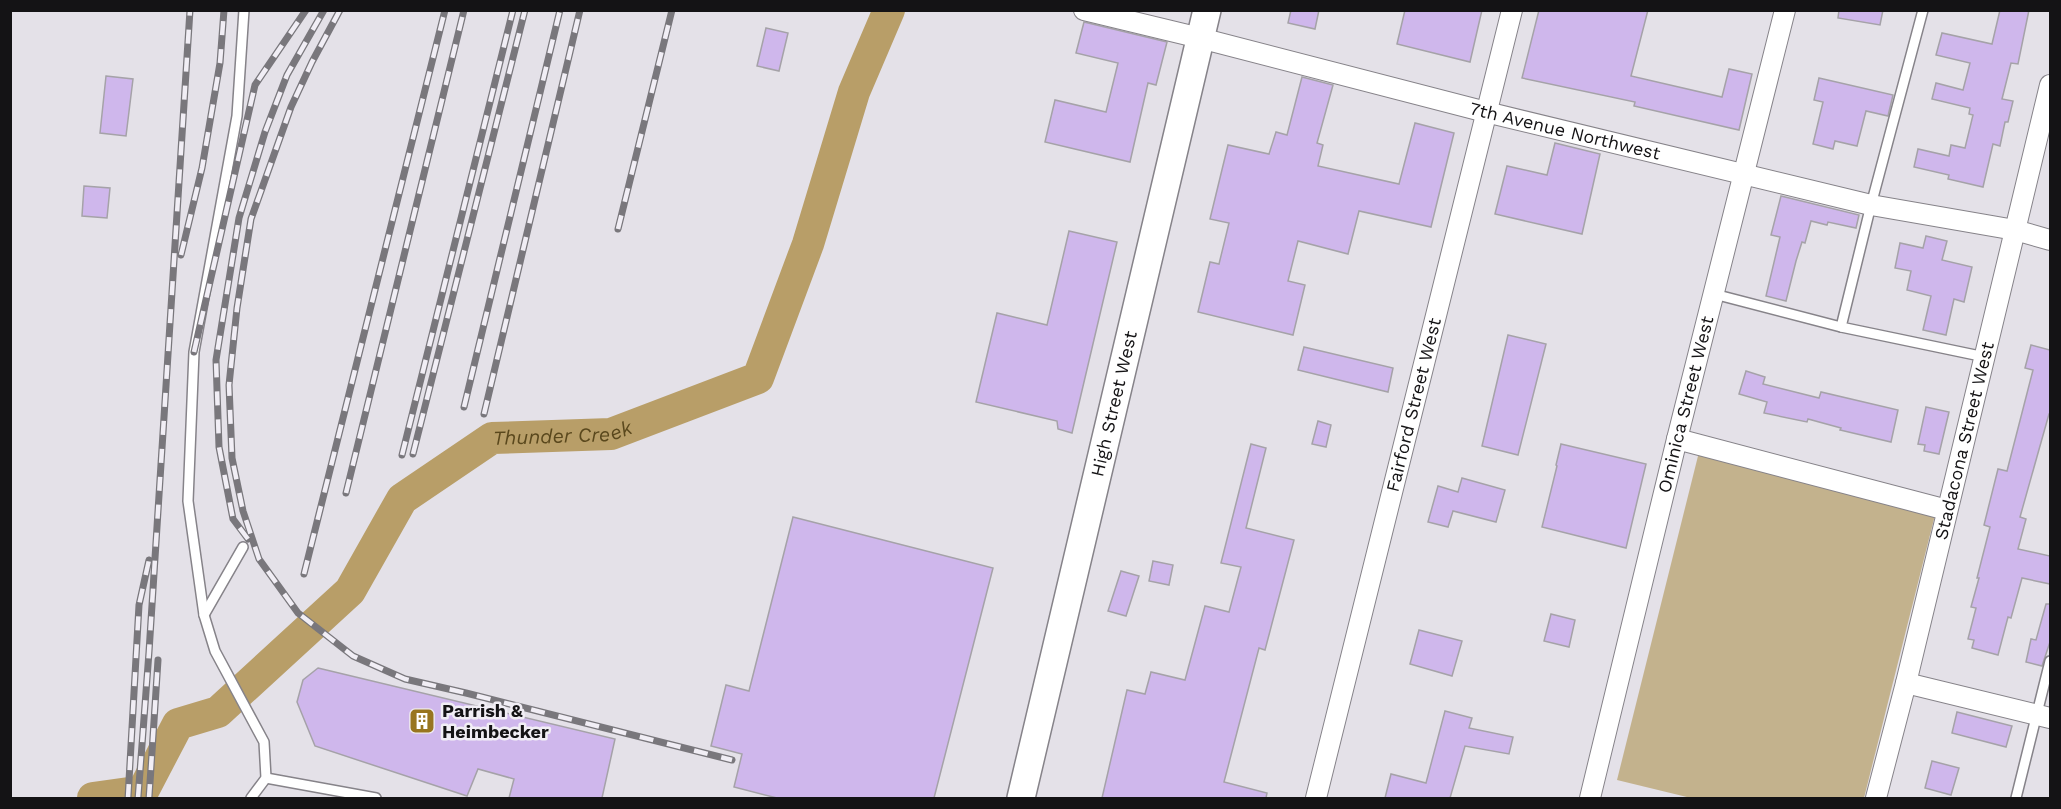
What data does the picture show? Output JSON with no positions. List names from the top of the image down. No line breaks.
{"streets":{"main road":["High Street West"],"street":["7th Avenue Northwest","Fairford Street West","Ominica Street West","Stadacona Street West"]},"crossings":[["7th Avenue Northwest","High Street West"],["7th Avenue Northwest","Fairford Street West"],["7th Avenue Northwest","Ominica Street West"],["7th Avenue Northwest","Stadacona Street West"]],"water":["Thunder Creek"],"places":{"building":["Parrish & Heimbecker"]}}
